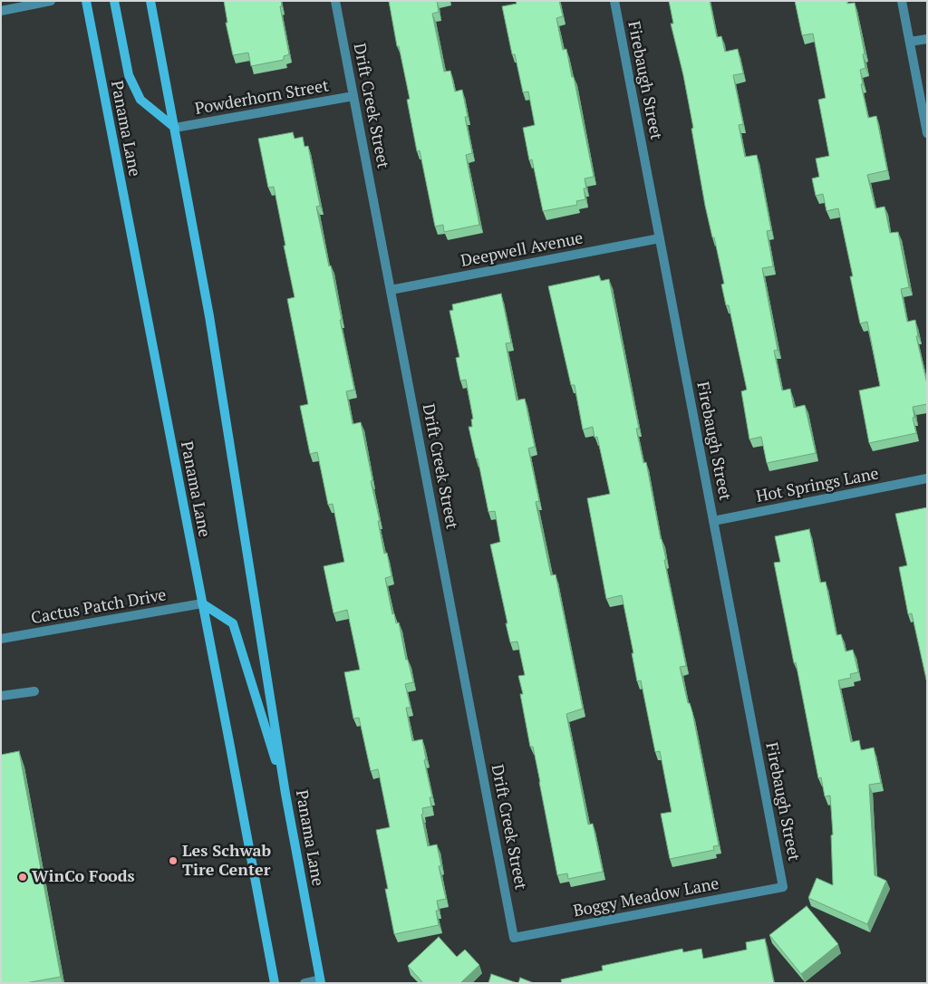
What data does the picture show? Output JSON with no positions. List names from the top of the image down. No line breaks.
{"streets":{"main road":["Panama Lane"],"street":["Firebaugh Street","Powderhorn Street","Drift Creek Street","Deepwell Avenue","Hot Springs Lane","Cactus Patch Drive","Boggy Meadow Lane"]},"crossings":[["Firebaugh Street","Deepwell Avenue"],["Firebaugh Street","Hot Springs Lane"],["Firebaugh Street","Boggy Meadow Lane"],["Powderhorn Street","Drift Creek Street"],["Powderhorn Street","Panama Lane"],["Drift Creek Street","Deepwell Avenue"],["Drift Creek Street","Boggy Meadow Lane"],["Panama Lane","Cactus Patch Drive"]],"places":["Les Schwab Tire Center","WinCo Foods"]}
